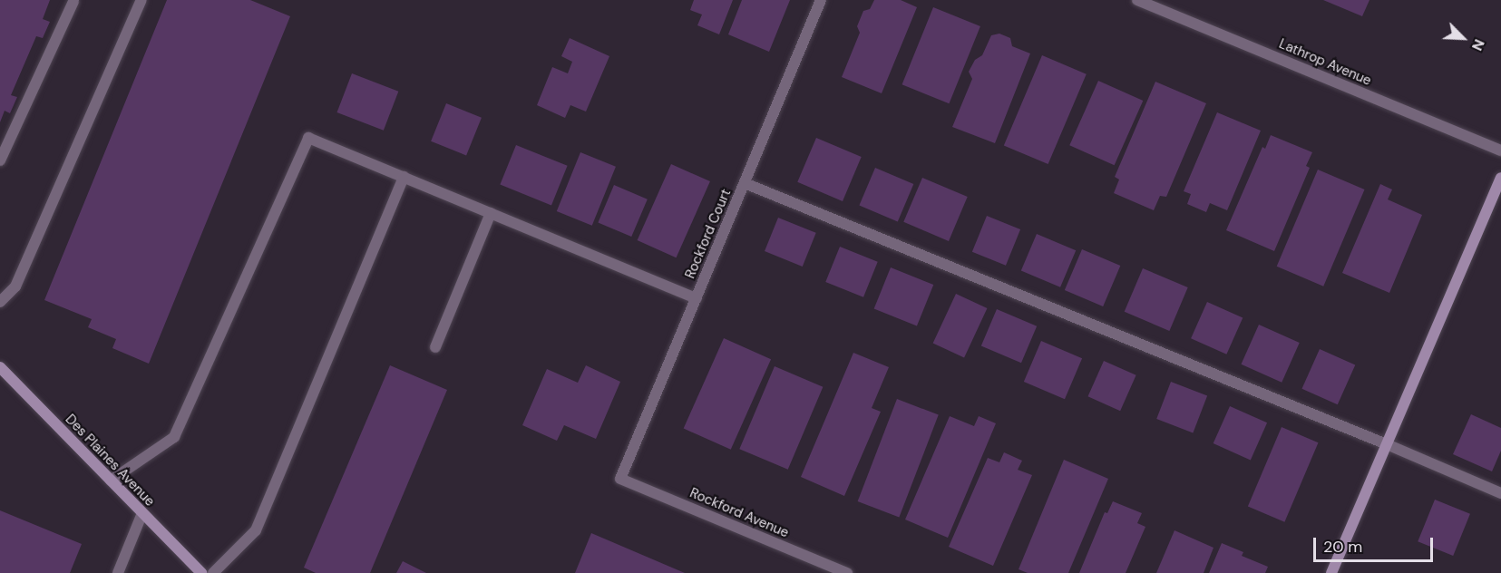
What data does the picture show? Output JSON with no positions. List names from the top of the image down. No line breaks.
{"streets":{"street":["Lathrop Avenue","Rockford Court","Des Plaines Avenue","Rockford Avenue"]},"crossings":[["Rockford Court","Rockford Avenue"]],"scale_bar":"20 m","north":"bottom right"}
